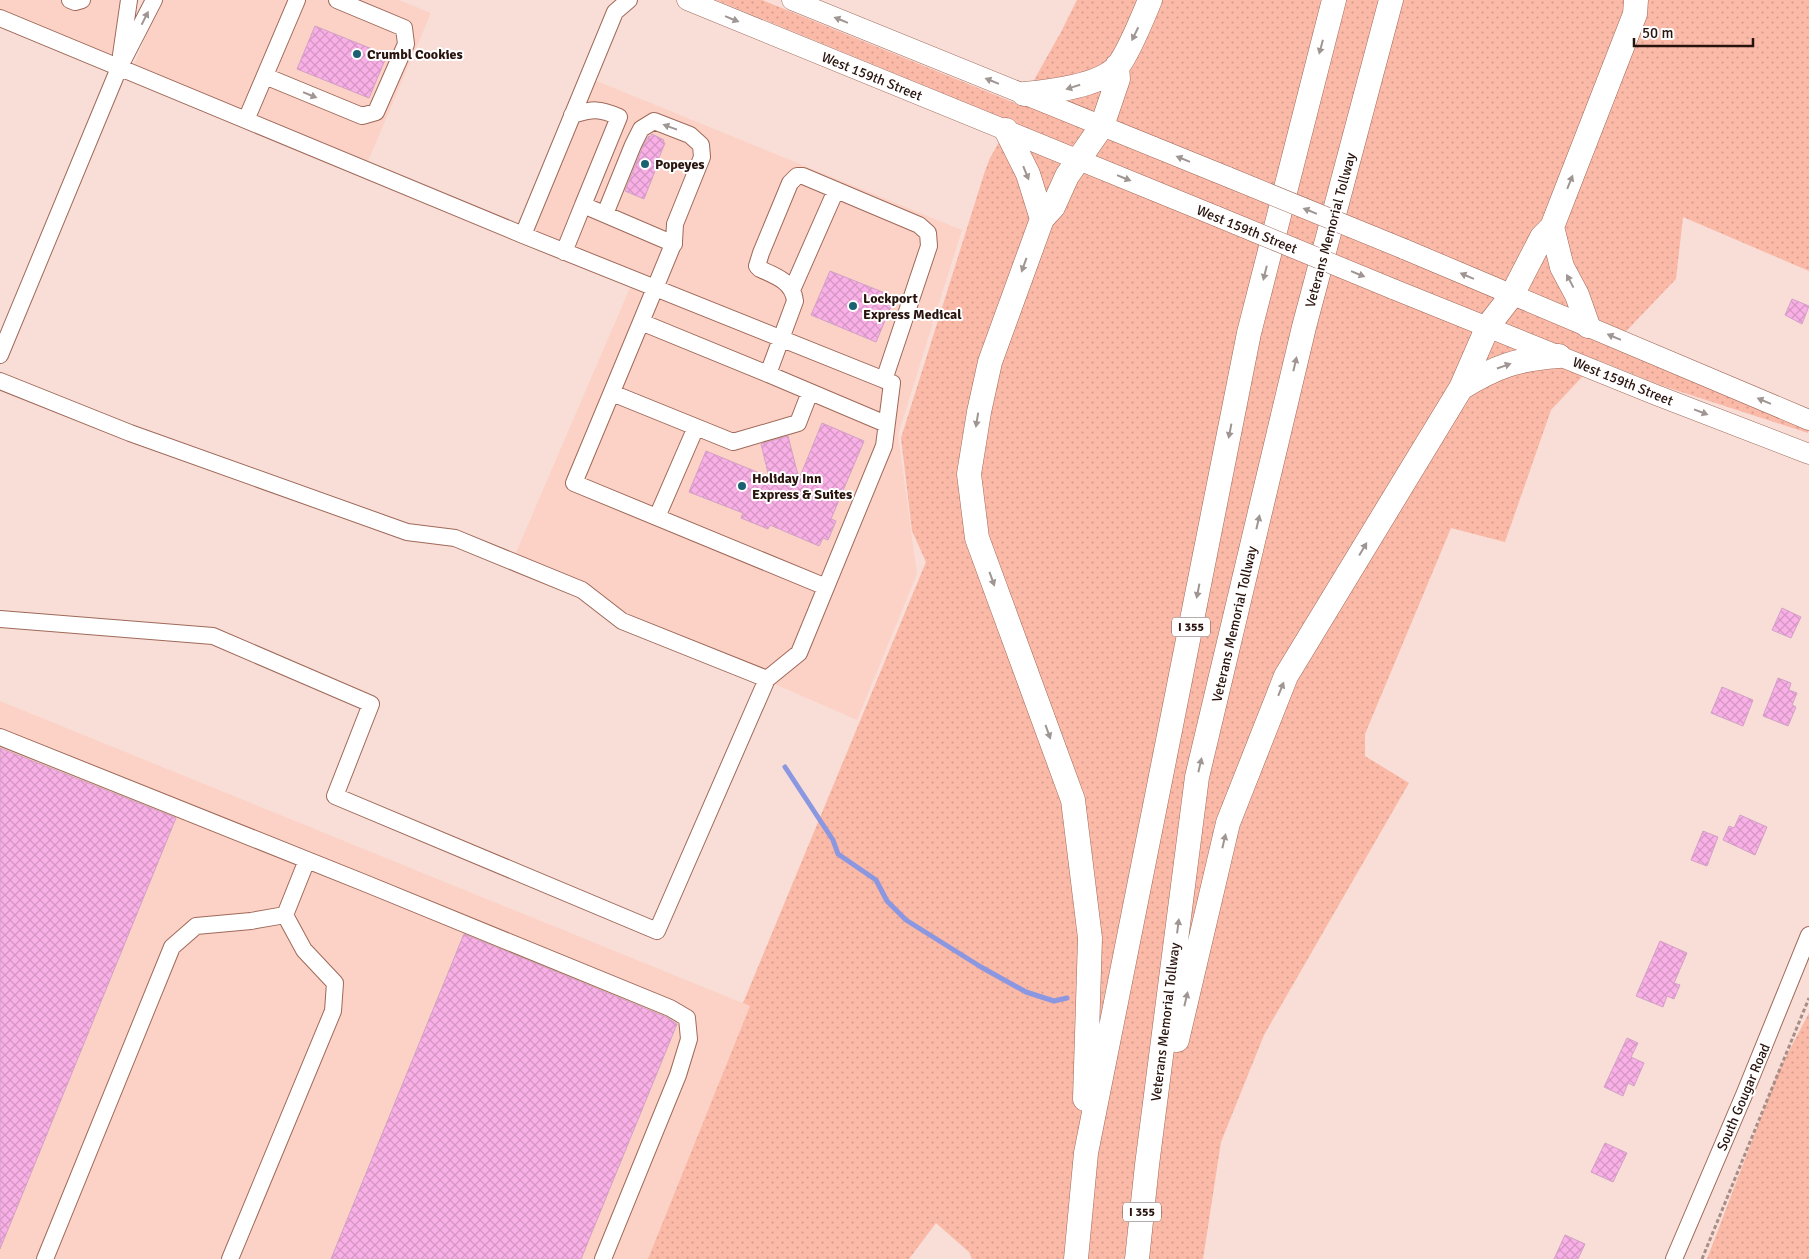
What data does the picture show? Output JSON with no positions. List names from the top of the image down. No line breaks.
{"streets":{"highway":["Veterans Memorial Tollway","I 355"],"main road":["West 159th Street"],"street":["South Gougar Road"]},"places":["Crumbl Cookies","Popeyes","Lockport Express Medical","Holiday Inn Express & Suites"],"scale_bar":"50 m"}
